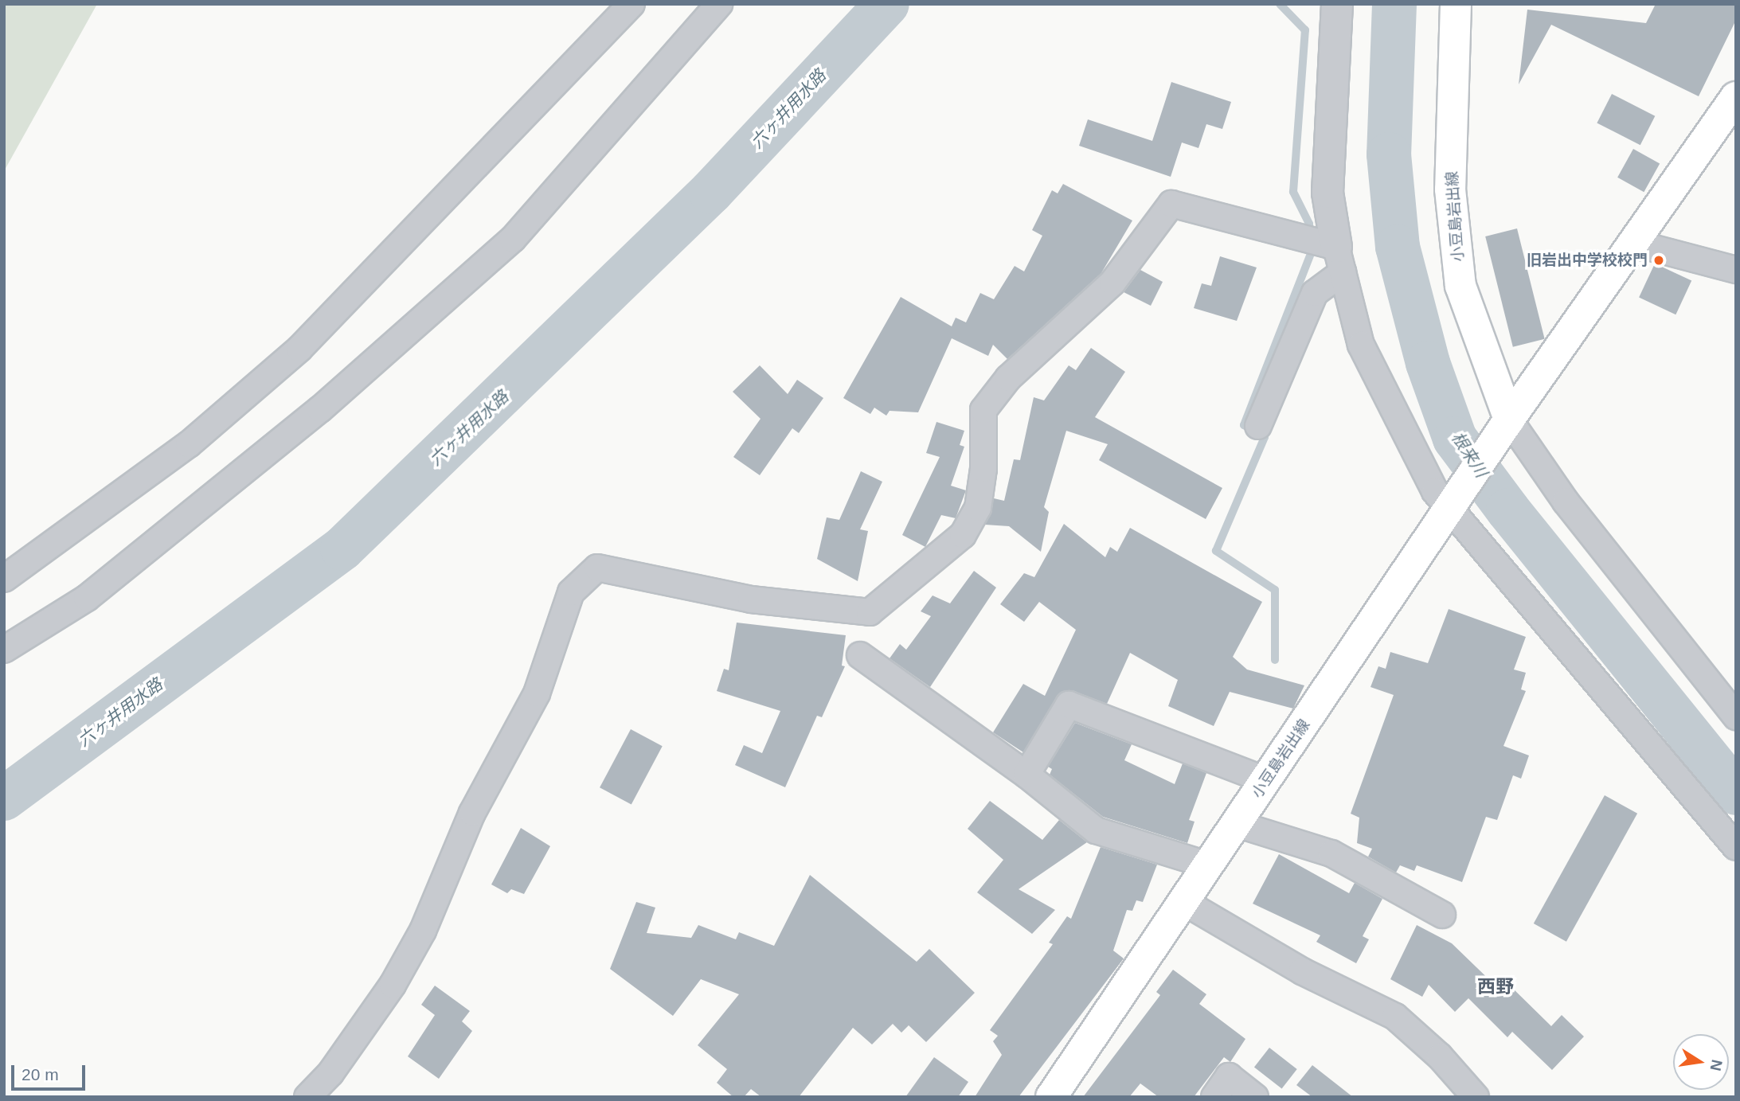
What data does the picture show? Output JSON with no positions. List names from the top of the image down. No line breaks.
{"streets":{"main road":["小豆島岩出線"]},"districts":["西野"],"water":["六ヶ井用水路","根来川"],"places":["旧岩出中学校校門"],"scale_bar":"20 m","north":"right"}
